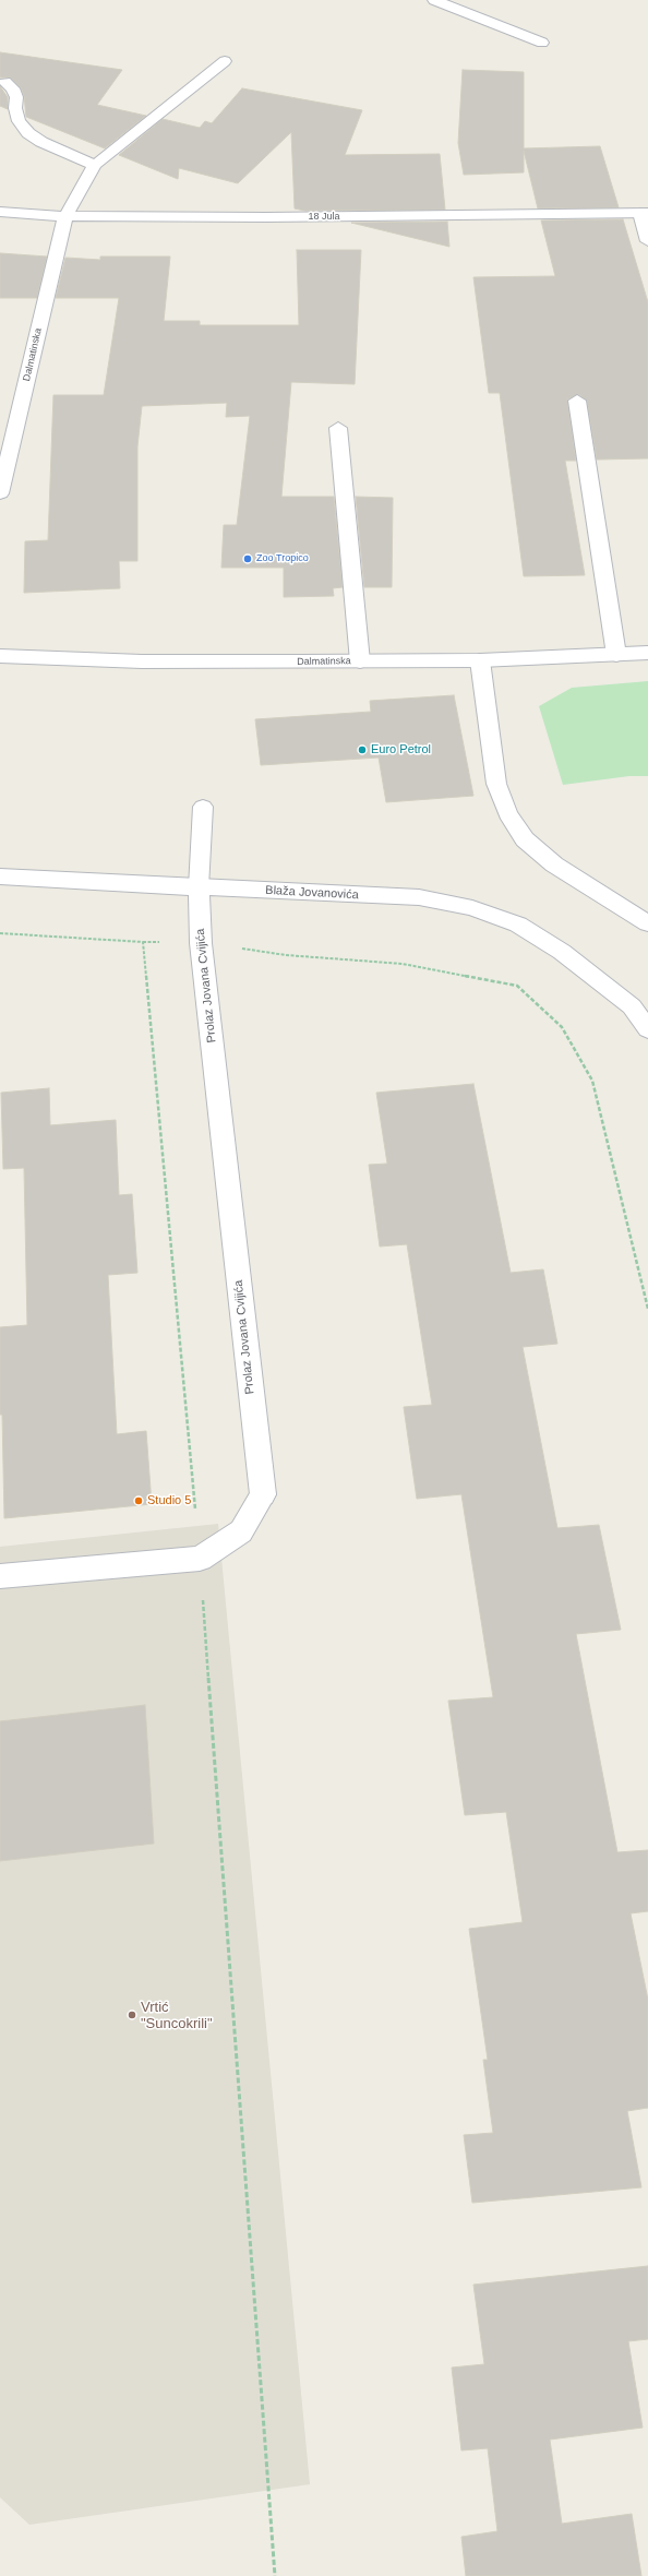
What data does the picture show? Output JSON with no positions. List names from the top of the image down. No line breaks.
{"streets":{"street":["18 Jula","Dalmatinska","Blaža Jovanovića","Prolaz Jovana Cvijića"]},"crossings":[["18 Jula","Dalmatinska"],["Blaža Jovanovića","Prolaz Jovana Cvijića"]],"places":["Zoo Tropico","Euro Petrol","Studio 5","Vrtić \"Suncokrili\""]}
